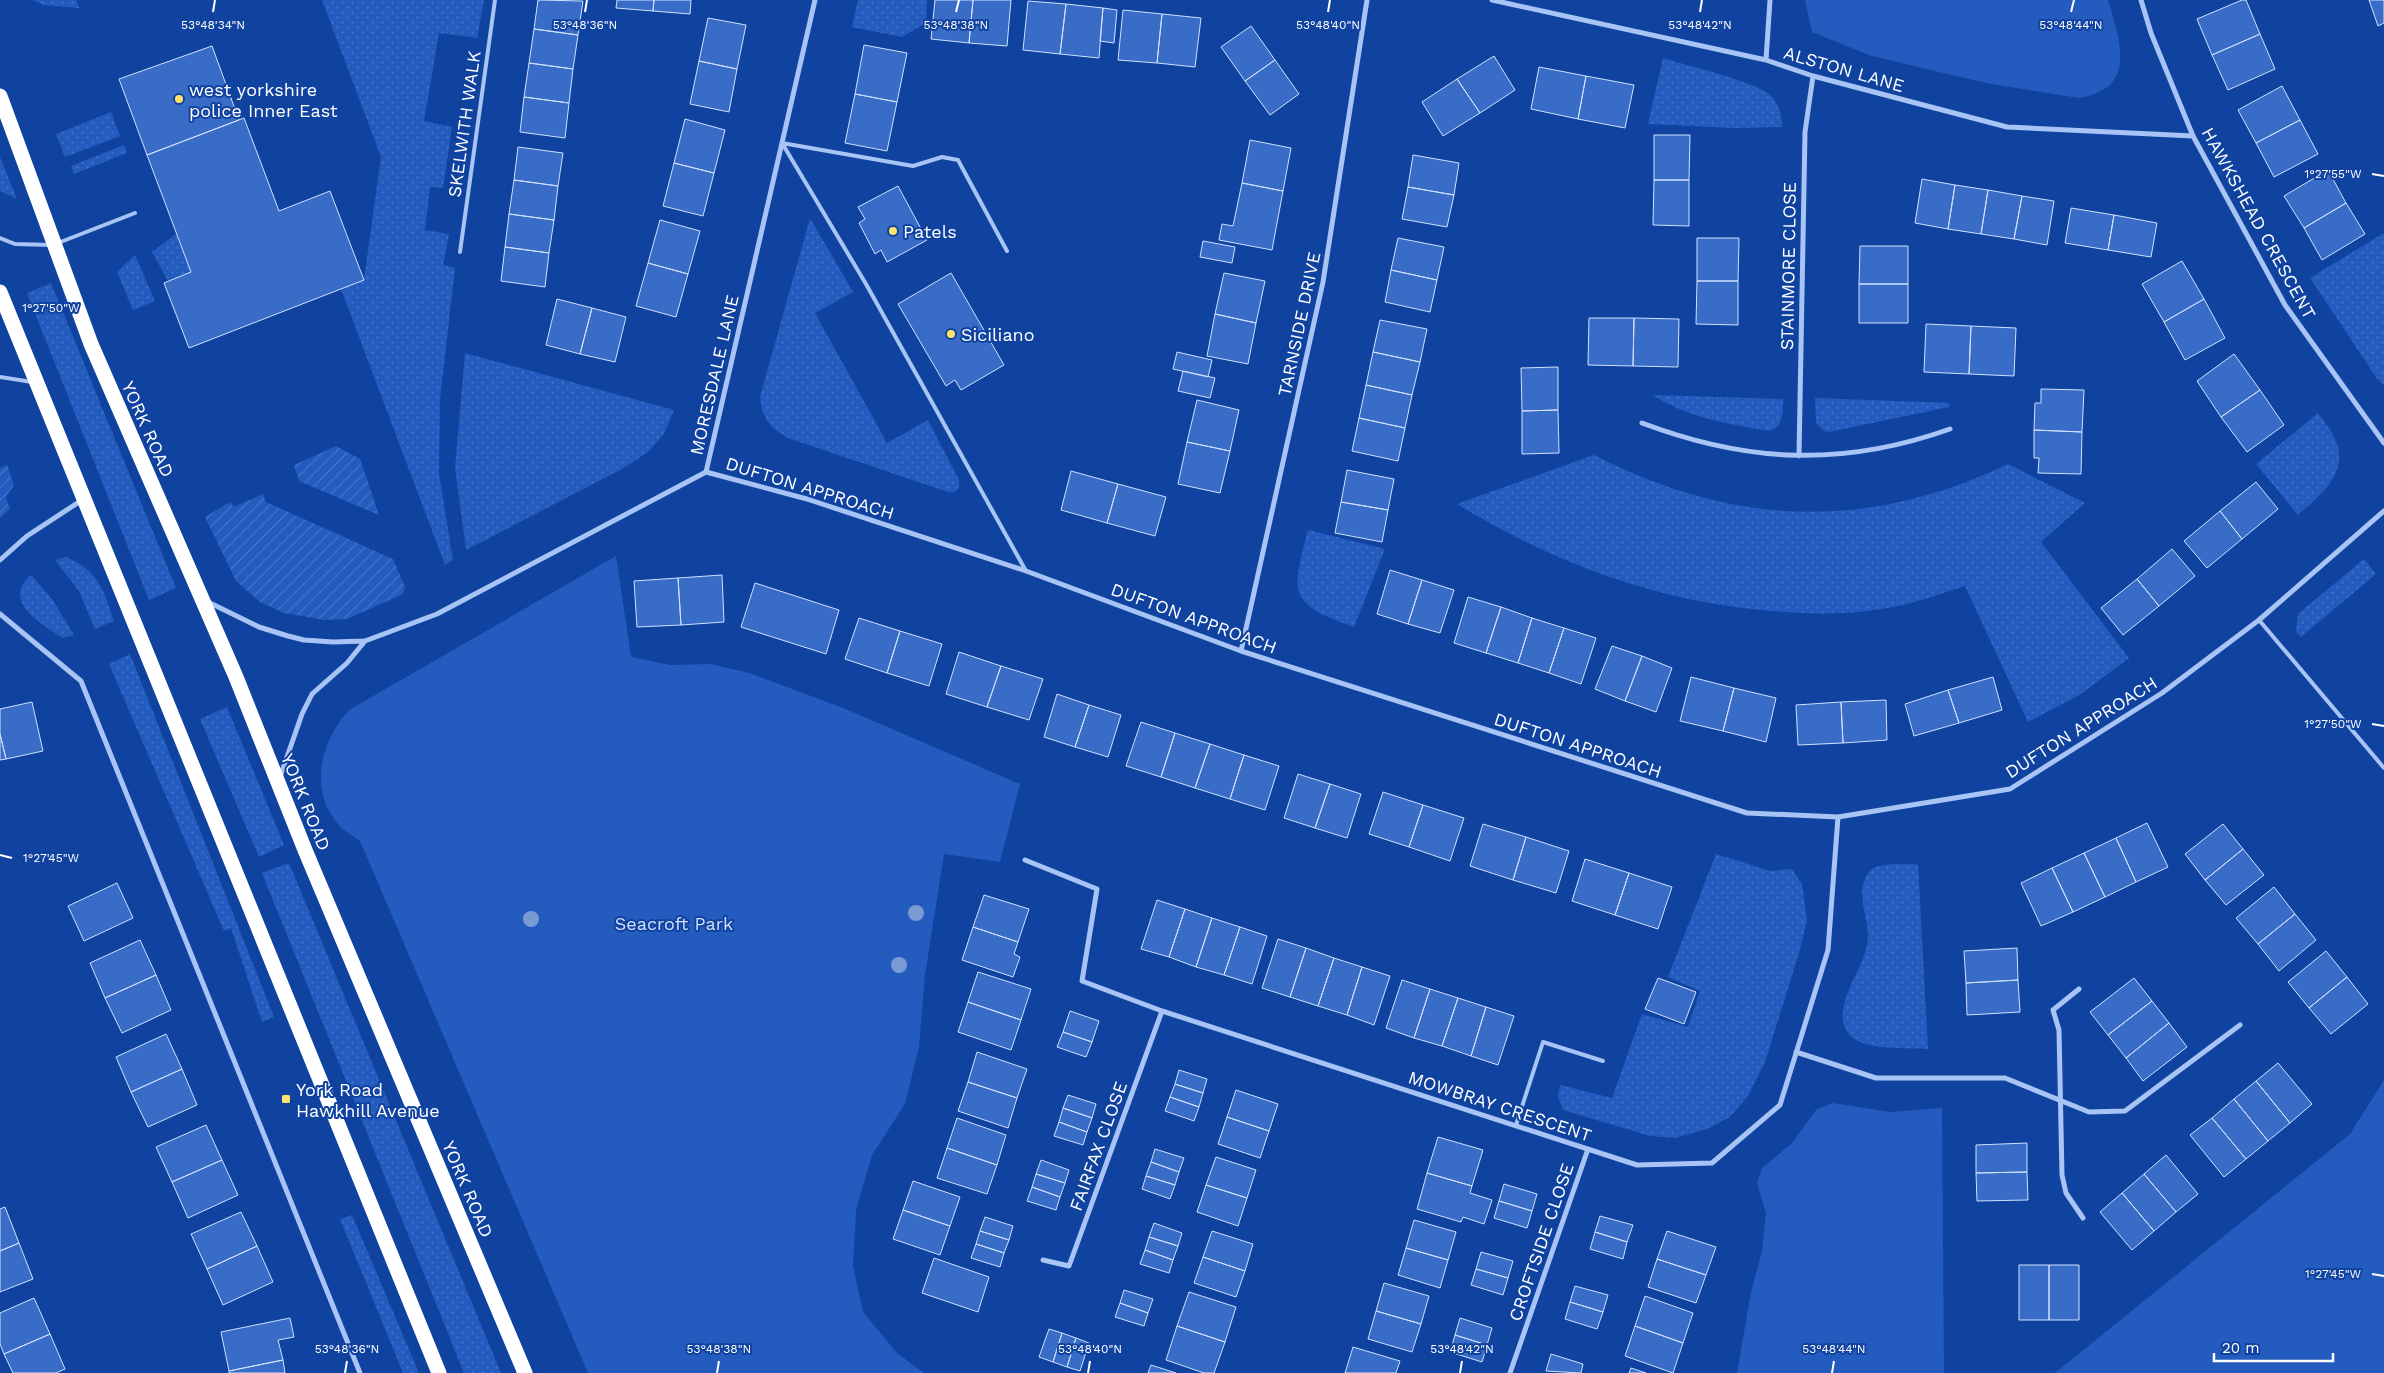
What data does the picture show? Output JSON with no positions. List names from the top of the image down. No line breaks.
{"streets":{"highway":["YORK ROAD"],"street":["ALSTON LANE","HAWKSHEAD CRESCENT","STAINMORE CLOSE","TARNSIDE DRIVE","MORESDALE LANE","DUFTON APPROACH","MOWBRAY CRESCENT","FAIRFAX CLOSE","CROFTSIDE CLOSE"],"lane":["SKELWITH WALK"]},"crossings":[["ALSTON LANE","HAWKSHEAD CRESCENT"],["ALSTON LANE","STAINMORE CLOSE"],["TARNSIDE DRIVE","DUFTON APPROACH"],["MORESDALE LANE","YORK ROAD"],["MORESDALE LANE","DUFTON APPROACH"],["DUFTON APPROACH","MOWBRAY CRESCENT"],["MOWBRAY CRESCENT","FAIRFAX CLOSE"],["MOWBRAY CRESCENT","CROFTSIDE CLOSE"]],"parks":["Seacroft Park"],"places":{"other":["west yorkshire police Inner East","Patels","Siciliano"],"transit":["York Road Hawkhill Avenue"]},"scale_bar":"20 m","coordinates":["53°48'34\"N","53°48'36\"N","53°48'38\"N","53°48'40\"N","53°48'42\"N","53°48'44\"N","1°27'55\"W","1°27'50\"W","1°27'45\"W"]}
